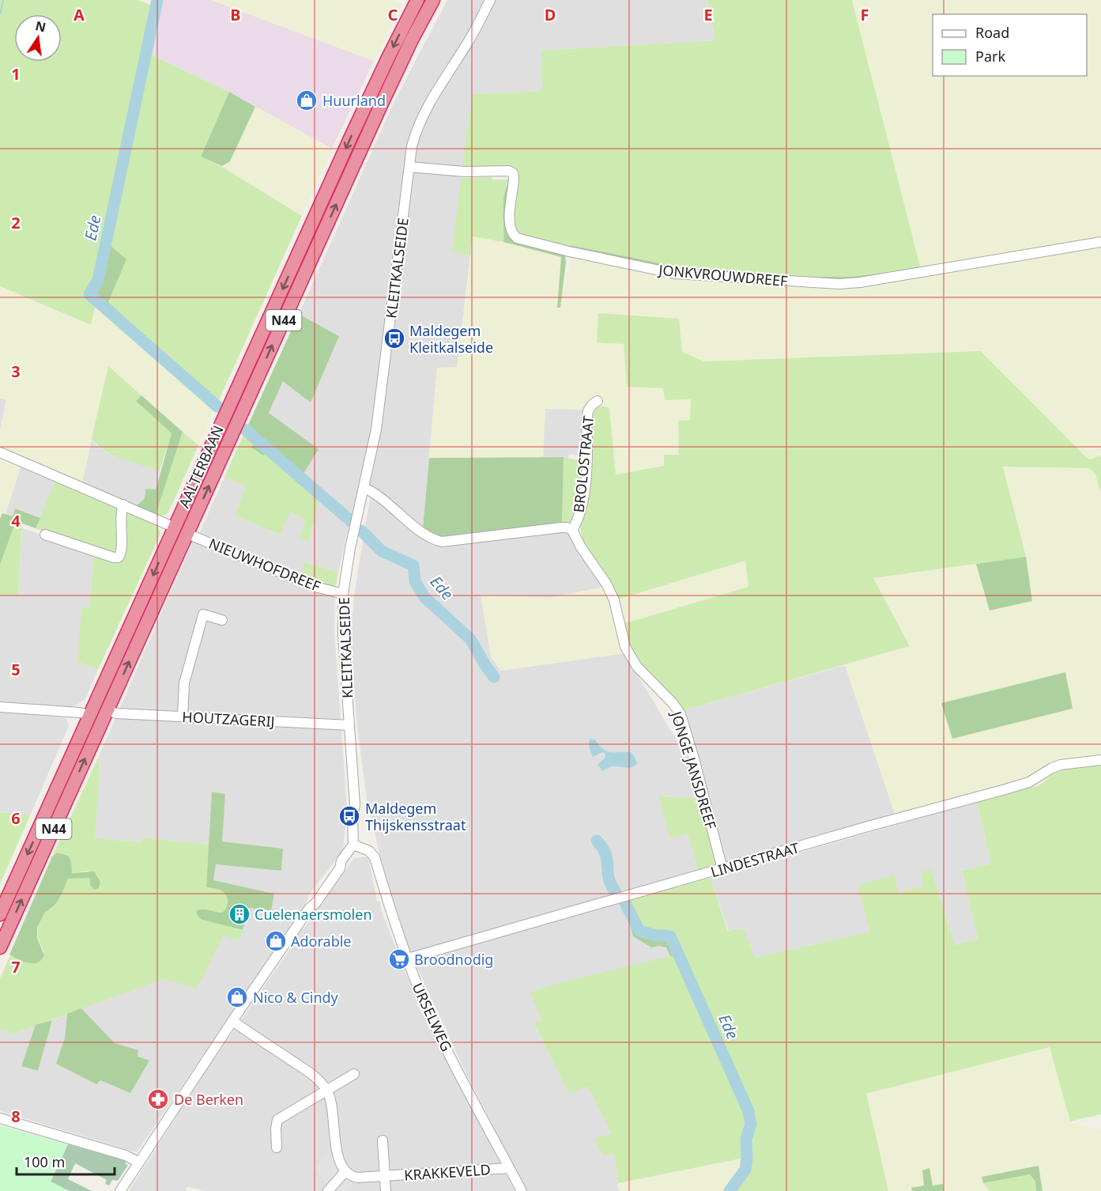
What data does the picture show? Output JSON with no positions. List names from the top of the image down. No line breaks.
{"streets":{"highway":["N44","AALTERBAAN"],"street":["KLEITKALSEIDE","JONKVROUWDREEF","BROLOSTRAAT","NIEUWHOFDREEF","HOUTZAGERIJ","JONGE JANSDREEF","LINDESTRAAT","URSELWEG","KRAKKEVELD"]},"crossings":[["KLEITKALSEIDE","JONKVROUWDREEF"],["KLEITKALSEIDE","NIEUWHOFDREEF"],["KLEITKALSEIDE","HOUTZAGERIJ"],["KLEITKALSEIDE","URSELWEG"],["BROLOSTRAAT","JONGE JANSDREEF"],["AALTERBAAN","NIEUWHOFDREEF"],["AALTERBAAN","HOUTZAGERIJ"],["JONGE JANSDREEF","LINDESTRAAT"],["LINDESTRAAT","URSELWEG"],["URSELWEG","KRAKKEVELD"]],"water":["Ede"],"places":{"shop":["Huurland","Adorable","Nico & Cindy"],"bus stop":["Maldegem Kleitkalseide","Maldegem Thijskensstraat"],"building":["Cuelenaersmolen"],"supermarket":["Broodnodig"],"pharmacy":["De Berken"]},"legend":["Road","Park"],"scale_bar":"100 m","north":"top","grid":{"columns":["A","B","C","D","E","F"],"rows":["1","2","3","4","5","6","7","8"]}}
